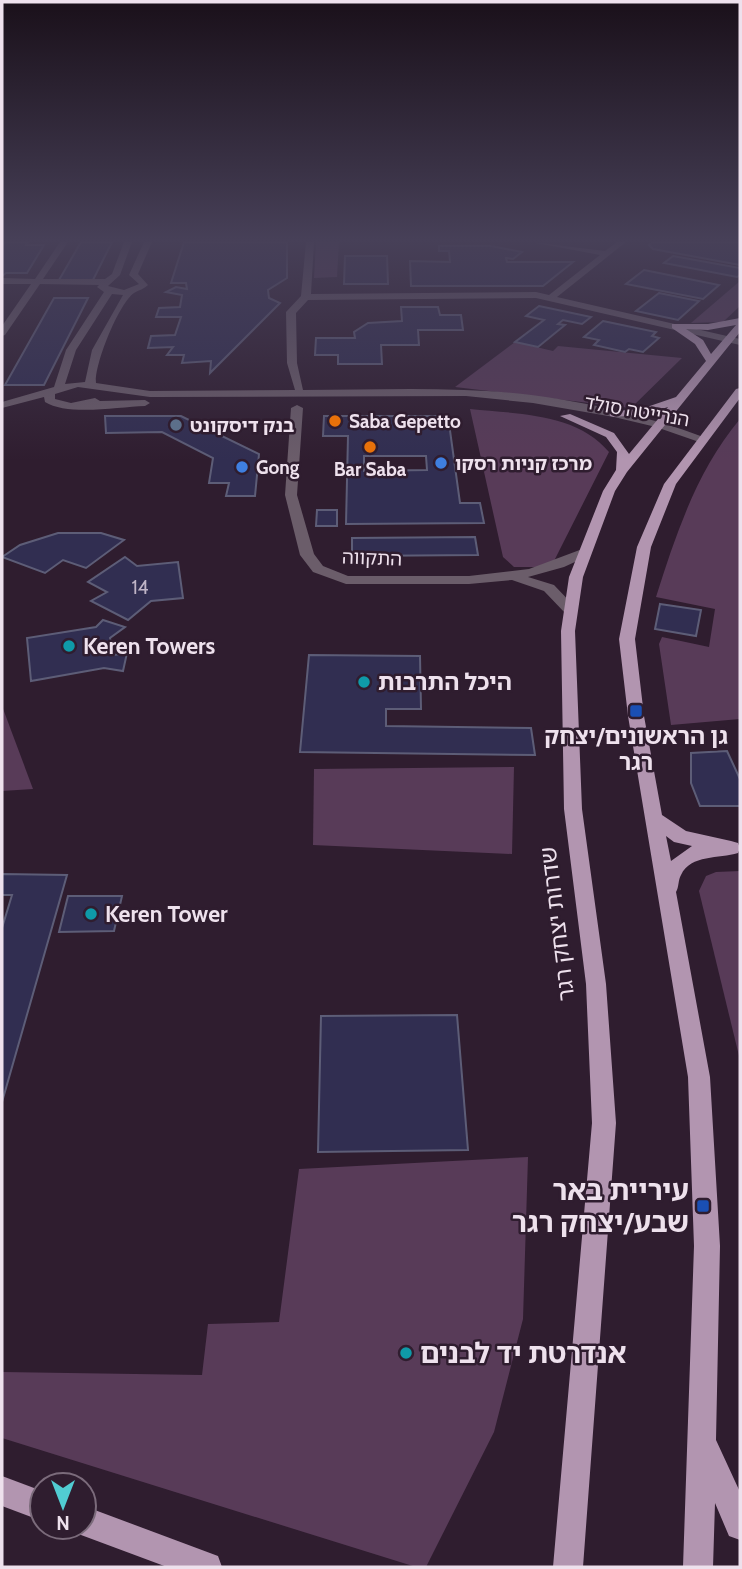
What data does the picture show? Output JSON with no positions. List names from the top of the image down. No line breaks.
{"streets":{"main road":["שדרות יצחק רגר"],"street":["הנרייטה סולד","התקווה"]},"crossings":[["הנרייטה סולד","שדרות יצחק רגר"],["התקווה","שדרות יצחק רגר"]],"places":{"other":["Saba Gepetto","בנק דיסקונט","Bar Saba","מרכז קניות רסקו","Gong","Keren Towers","היכל התרבות","Keren Tower","אנדרטת יד לבנים"],"transit":["גן הראשונים/יצחק רגר","עיריית באר שבע/יצחק רגר"]},"house_numbers":["14"],"north":"bottom"}
